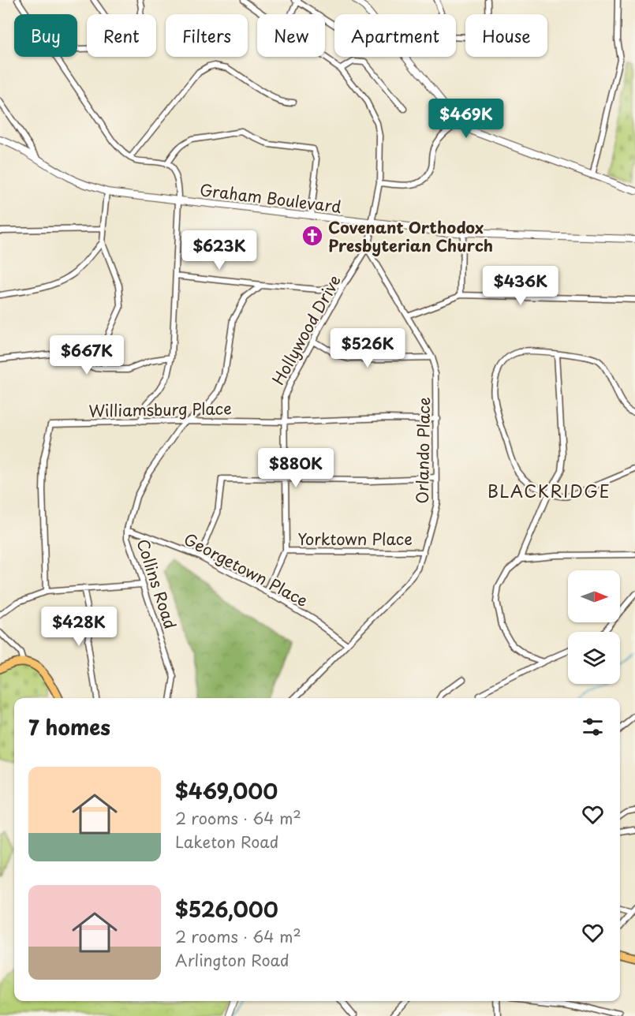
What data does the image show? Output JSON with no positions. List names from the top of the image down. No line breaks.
{"streets":{"street":["Graham Boulevard","Hollywood Drive","Williamsburg Place","Orlando Place","Yorktown Place","Georgetown Place","Collins Road"]},"crossings":[["Graham Boulevard","Hollywood Drive"],["Hollywood Drive","Williamsburg Place"],["Hollywood Drive","Orlando Place"],["Hollywood Drive","Yorktown Place"],["Hollywood Drive","Georgetown Place"],["Williamsburg Place","Orlando Place"],["Williamsburg Place","Collins Road"],["Orlando Place","Yorktown Place"],["Orlando Place","Georgetown Place"],["Georgetown Place","Collins Road"]],"districts":["BLACKRIDGE"],"places":{"church":["Covenant Orthodox Presbyterian Church"]},"north":"right","page":{"chip":["Buy","Rent","Filters","New","Apartment","House"],"price":["$469K","$623K","$436K","$526K","$667K","$880K","$428K"],"heading":"7 homes","list":[{"name":"$469,000","note":"2 rooms · 64 m² · Laketon Road"},{"name":"$526,000","note":"2 rooms · 64 m² · Arlington Road"}]}}
